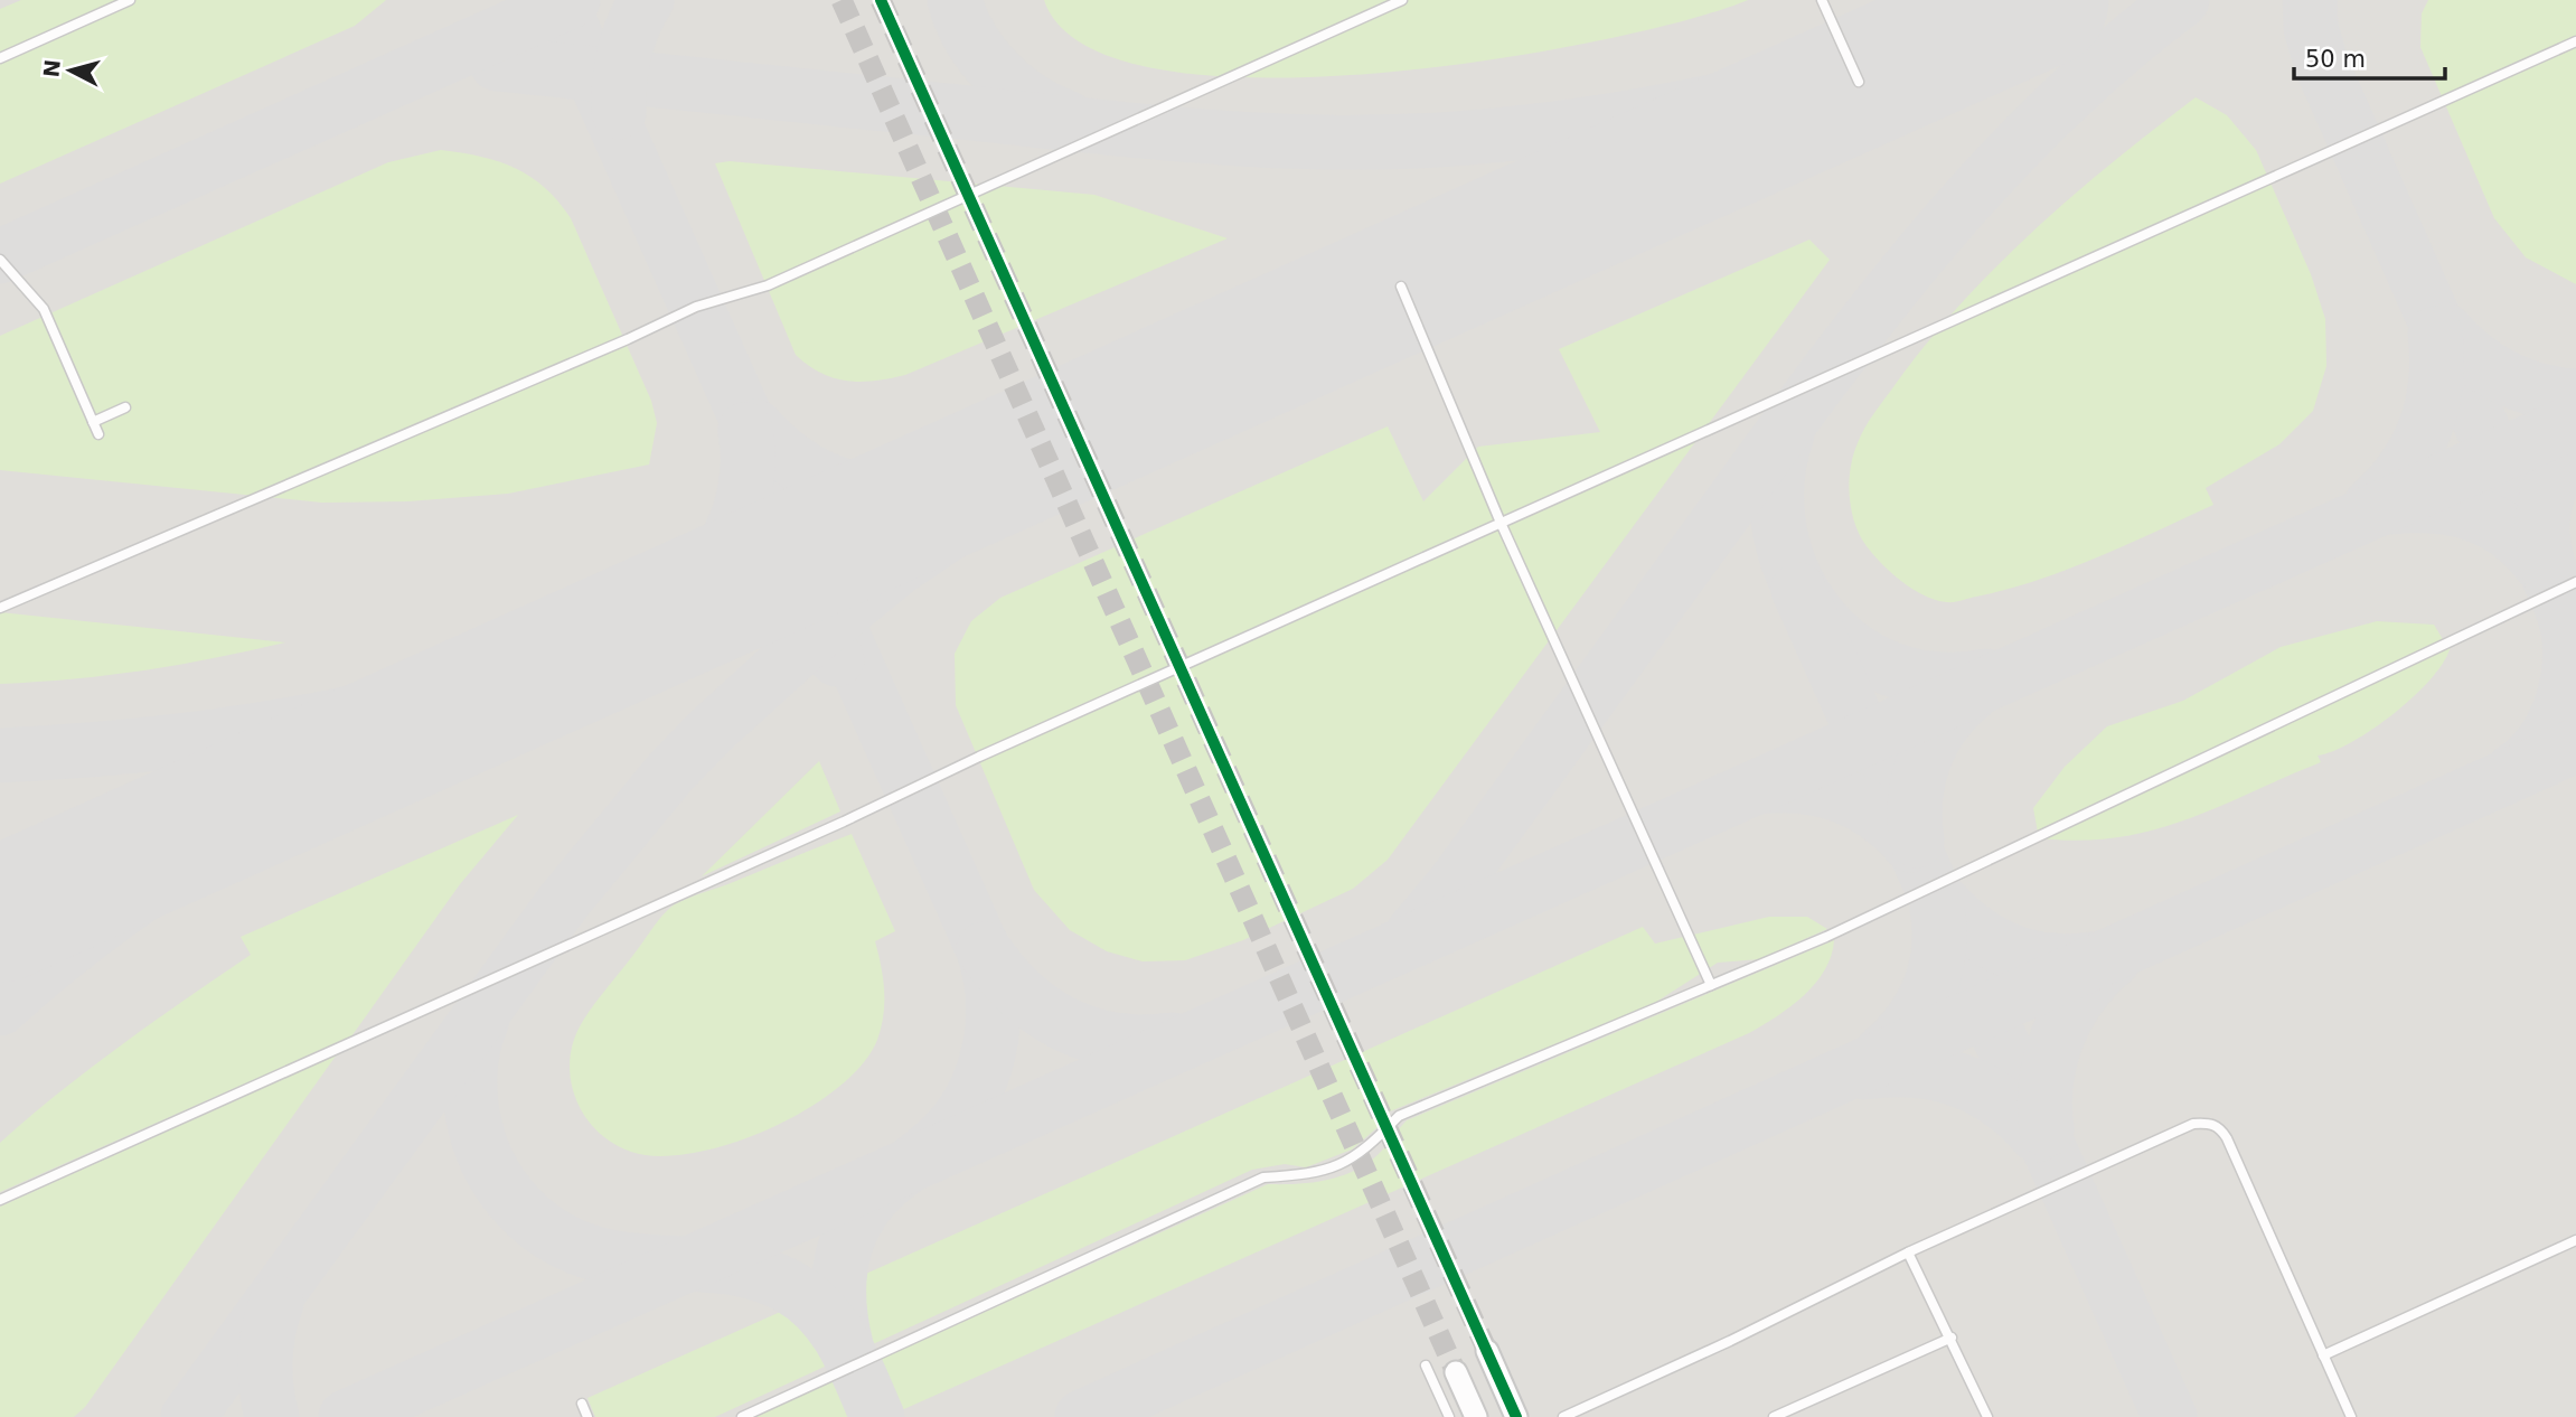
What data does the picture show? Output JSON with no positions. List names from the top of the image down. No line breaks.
{"scale_bar":"50 m","north":"left"}
